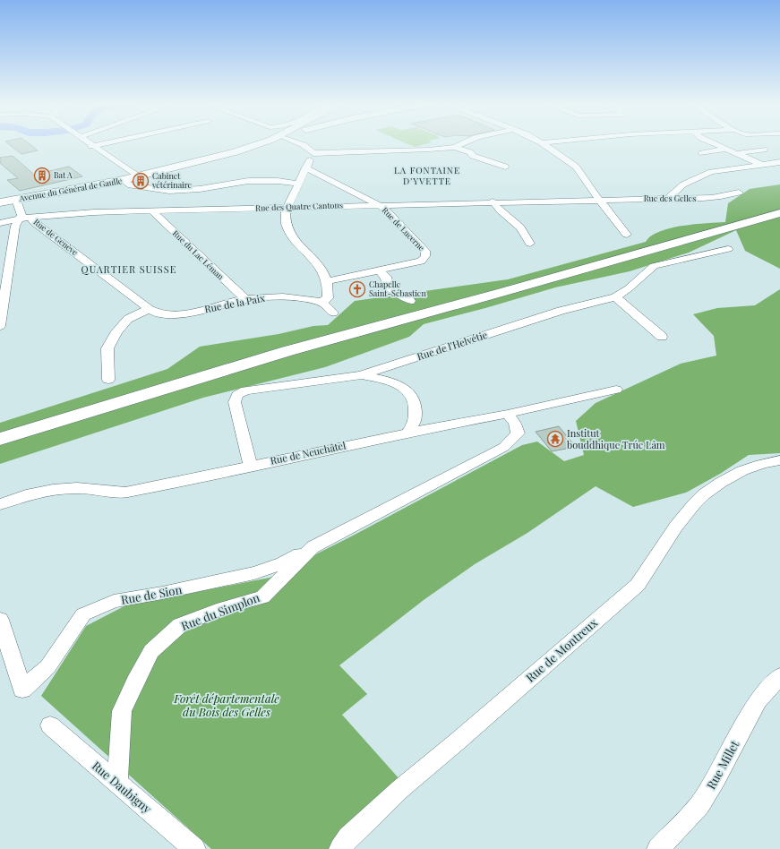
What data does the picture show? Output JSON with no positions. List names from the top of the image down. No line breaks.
{"streets":{"main road":["Avenue du Général de Gaulle"],"street":["Rue des Gelles","Rue des Quatre Cantons","Rue de Lucerne","Rue de Genève","Rue du Lac Léman","Rue de la Paix","Rue de l'Helvétie","Rue de Neuchâtel","Rue de Sion","Rue du Simplon","Rue de Montreux","Rue Millet","Rue Daubigny"]},"crossings":[["Rue des Gelles","Rue des Quatre Cantons"],["Rue des Quatre Cantons","Rue de Lucerne"],["Rue des Quatre Cantons","Rue de Genève"],["Rue des Quatre Cantons","Rue du Lac Léman"],["Rue de Genève","Rue de la Paix"],["Rue du Lac Léman","Rue de la Paix"],["Rue de l'Helvétie","Rue de Neuchâtel"],["Rue de Neuchâtel","Rue du Simplon"],["Rue de Sion","Rue du Simplon"],["Rue du Simplon","Rue Daubigny"]],"districts":["LA FONTAINE D'YVETTE","QUARTIER SUISSE"],"parks":["Forêt départementale du Bois des Gelles"],"places":{"building":["Bat A","Cabinet vétérinaire"],"church":["Chapelle Saint-Sébastien"],"temple":["Institut bouddhique Trúc Lâm"]}}
